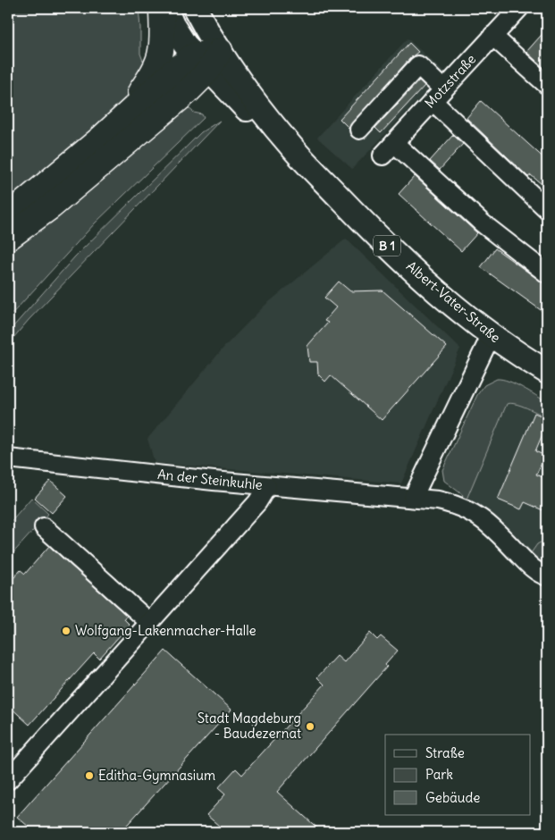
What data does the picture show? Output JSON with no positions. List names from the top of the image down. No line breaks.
{"streets":{"main road":["B 1","Albert-Vater-Straße"],"street":["Motzstraße","An der Steinkuhle"]},"places":["Wolfgang-Lakenmacher-Halle","Stadt Magdeburg - Baudezernat","Editha-Gymnasium"],"legend":["Straße","Park","Gebäude"]}
